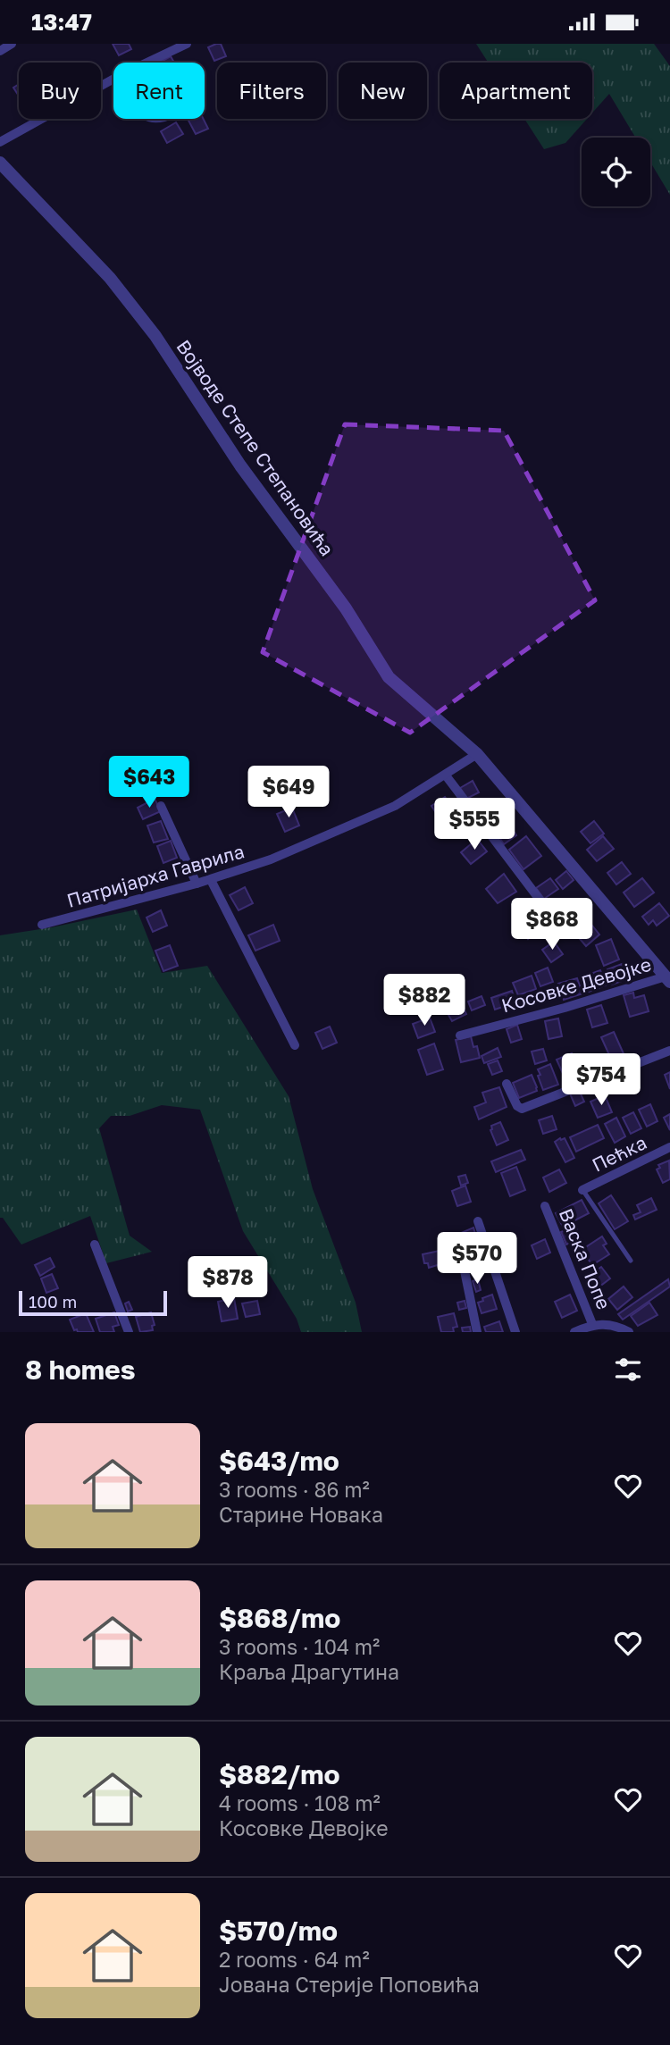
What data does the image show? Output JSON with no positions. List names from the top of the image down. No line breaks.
{"streets":{"street":["Војводе Степе Степановића","Патријарха Гаврила","Косовке Девојке","Пећка","Васка Попе"]},"crossings":[["Војводе Степе Степановића","Патријарха Гаврила"],["Војводе Степе Степановића","Косовке Девојке"]],"scale_bar":"100 m","page":{"status":"13:47","chip":["Buy","Rent","Filters","New","Apartment"],"price":["$643","$649","$555","$868","$882","$754","$570","$878"],"scale":"100 m","heading":"8 homes","list":[{"name":"$643/mo","note":"3 rooms · 86 m² · Старине Новака"},{"name":"$868/mo","note":"3 rooms · 104 m² · Краља Драгутина"},{"name":"$882/mo","note":"4 rooms · 108 m² · Косовке Девојке"},{"name":"$570/mo","note":"2 rooms · 64 m² · Јована Стерије Поповића"}]}}
